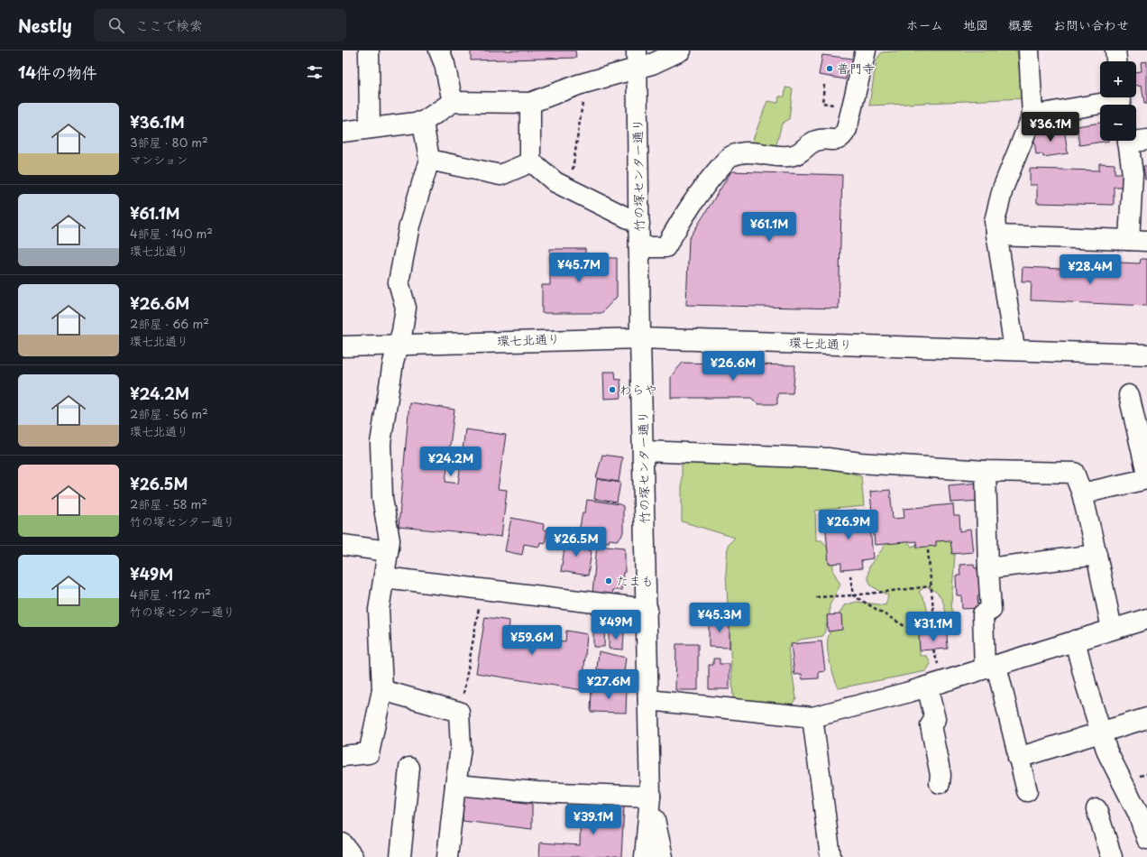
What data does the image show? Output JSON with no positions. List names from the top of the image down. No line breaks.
{"streets":{"street":["竹の塚センター通り","環七北通り"]},"crossings":[["竹の塚センター通り","環七北通り"]],"places":["普門寺","わらや","たまも"],"page":{"header":"Nestly","search":"ここで検索","nav":["ホーム","地図","概要","お問い合わせ"],"heading":"14件の物件","map_buttons":["+","−"],"list":[{"name":"¥36.1M","note":"3部屋 · 80 m² · マンション"},{"name":"¥61.1M","note":"4部屋 · 140 m² · 環七北通り"},{"name":"¥26.6M","note":"2部屋 · 66 m² · 環七北通り"},{"name":"¥24.2M","note":"2部屋 · 56 m² · 環七北通り"},{"name":"¥26.5M","note":"2部屋 · 58 m² · 竹の塚センター通り"},{"name":"¥49M","note":"4部屋 · 112 m² · 竹の塚センター通り"}],"price":["¥36.1M","¥61.1M","¥45.7M","¥28.4M","¥26.6M","¥24.2M","¥26.9M","¥26.5M","¥45.3M","¥49M","¥31.1M","¥59.6M","¥27.6M","¥39.1M"]}}
